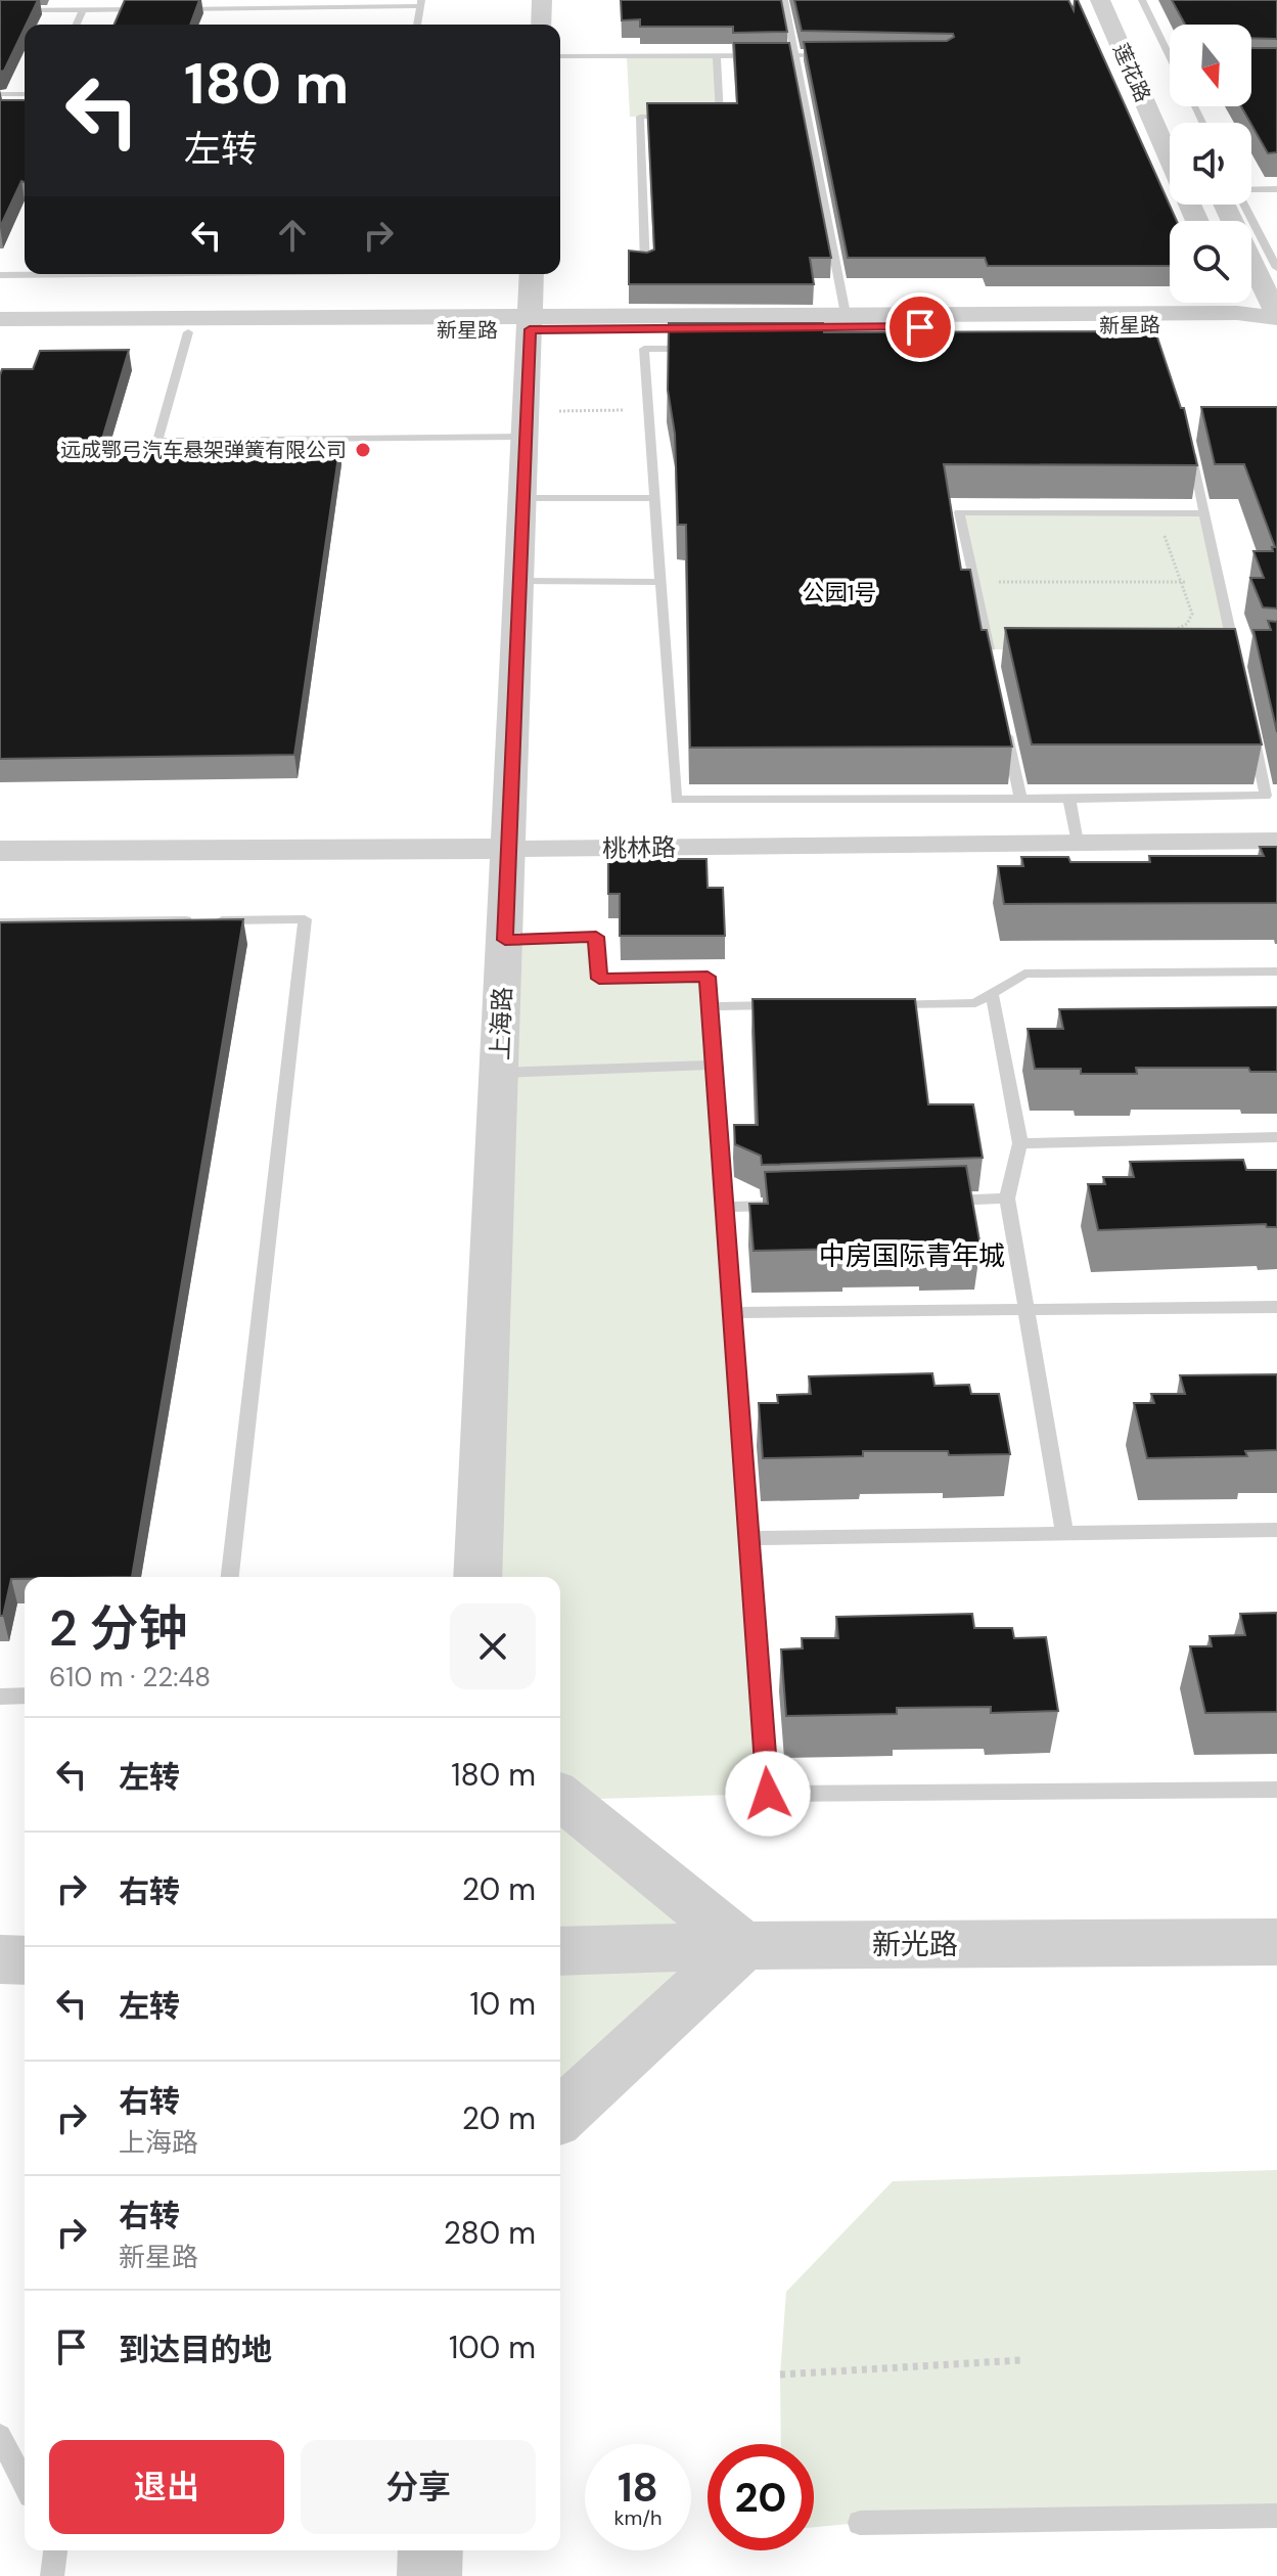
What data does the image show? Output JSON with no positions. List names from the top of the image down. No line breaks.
{"streets":{"street":["莲花路","新星路","桃林路","上海路","新光路"]},"crossings":[["新星路","上海路"],["桃林路","上海路"]],"districts":["公园1号","中房国际青年城"],"places":["远成鄂弓汽车悬架弹簧有限公司"],"north":"bottom","page":{"turn":["180 m","左转"],"heading":["2 分钟","610 m · 22:48"],"list":[{"name":"左转","value":"180 m"},{"name":"右转","value":"20 m"},{"name":"左转","value":"10 m"},{"name":"右转","note":"上海路","value":"20 m"},{"name":"右转","note":"新星路","value":"280 m"},{"name":"到达目的地","value":"100 m"}],"buttons":["退出","分享"],"speed":"18 km/h","limit":"20"}}
